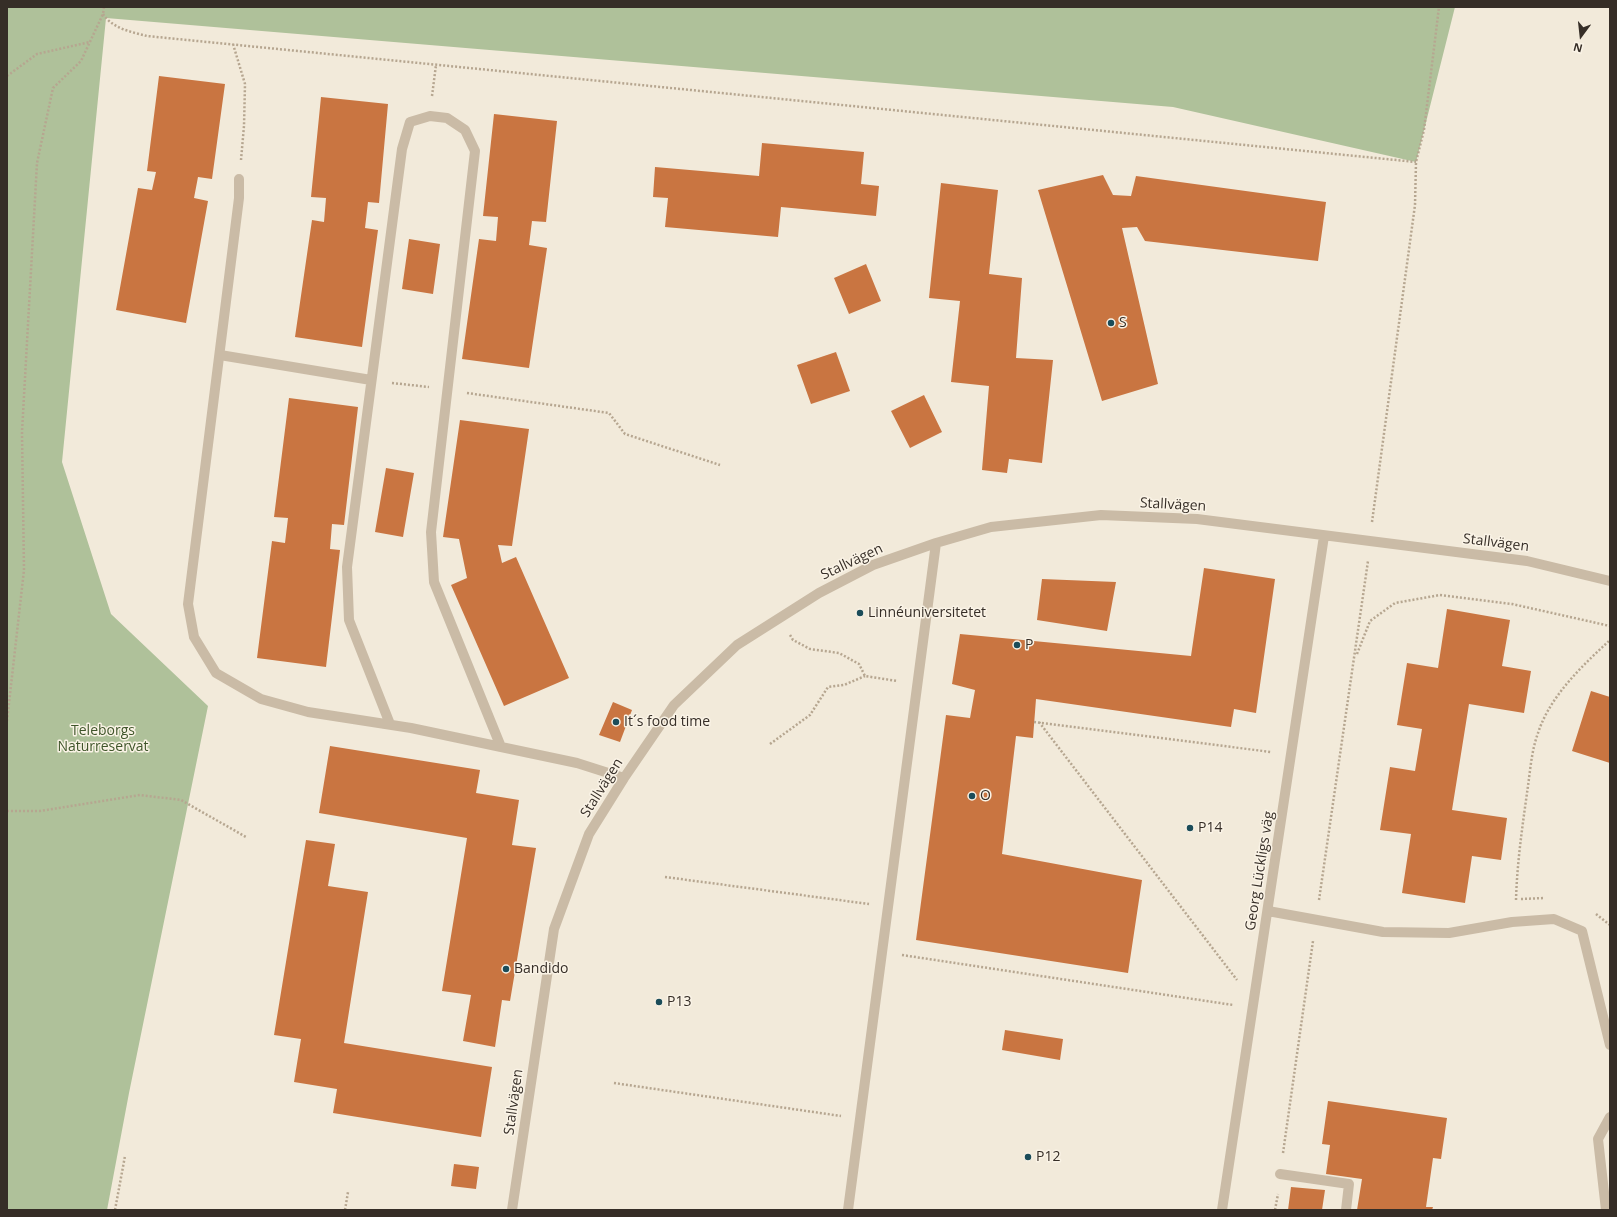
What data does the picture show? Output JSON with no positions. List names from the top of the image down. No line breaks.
{"streets":{"street":["Stallvägen","Georg Lückligs väg"]},"crossings":[["Stallvägen","Georg Lückligs väg"]],"parks":["Teleborgs Naturreservat"],"places":["S","Linnéuniversitetet","P","It´s food time","O","P14","Bandido","P13","P12"],"north":"bottom"}
